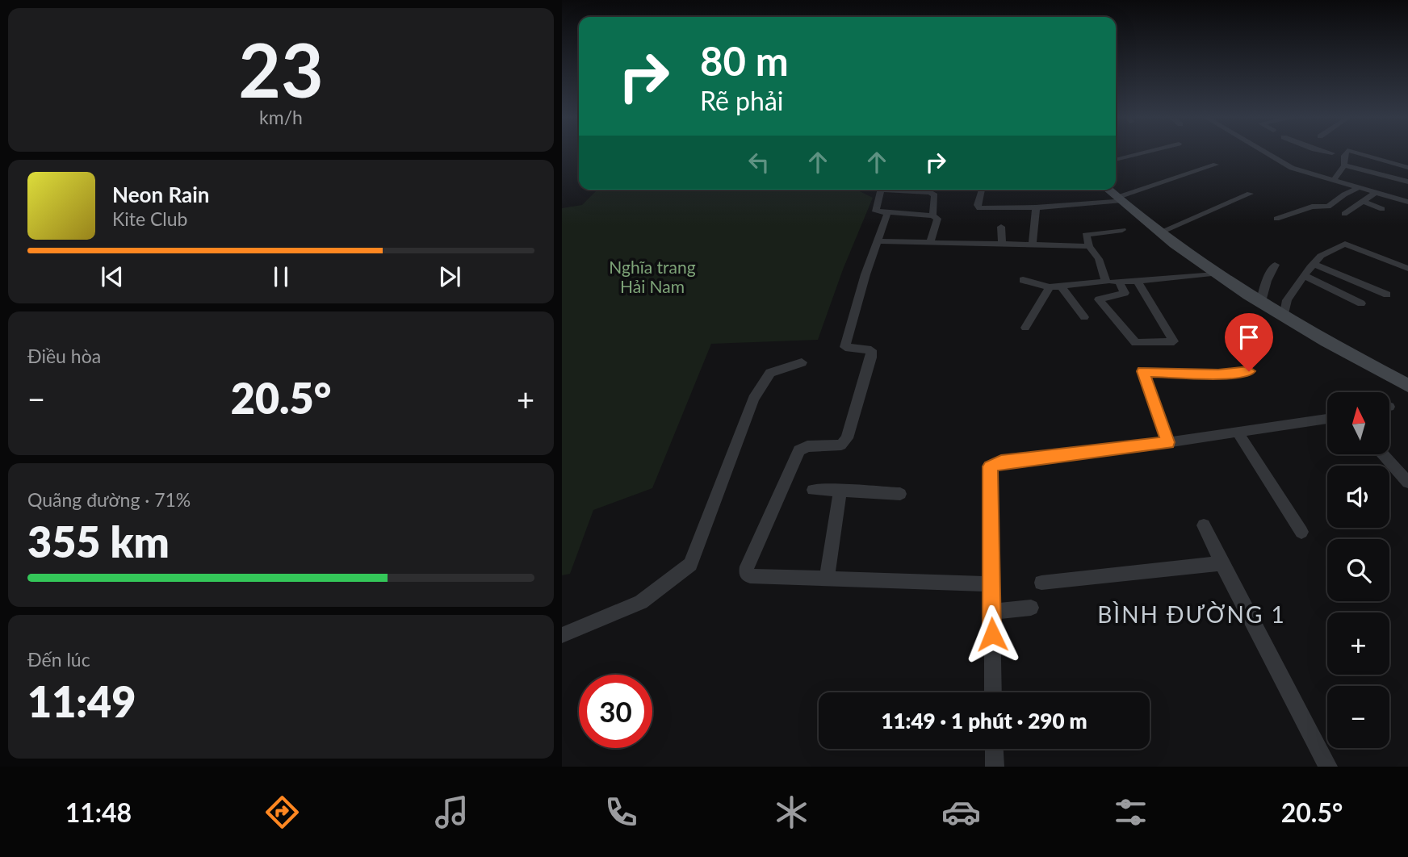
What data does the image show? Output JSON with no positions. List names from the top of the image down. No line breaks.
{"districts":["BÌNH ĐƯỜNG 1"],"parks":["Nghĩa trang Hải Nam"],"north":"top","page":{"tile":[["23","km/h"],"Điều hòa",["Quãng đường · 71%","355 km"],["Đến lúc","11:49"]],"turn":["80 m","Rẽ phải"],"song":["Neon Rain","Kite Club"],"heat":["−","20.5°","+"],"map_buttons":["+","−"],"limit":"30","trip":"11:49 · 1 phút · 290 m","tabs":["11:48","20.5°"]}}
